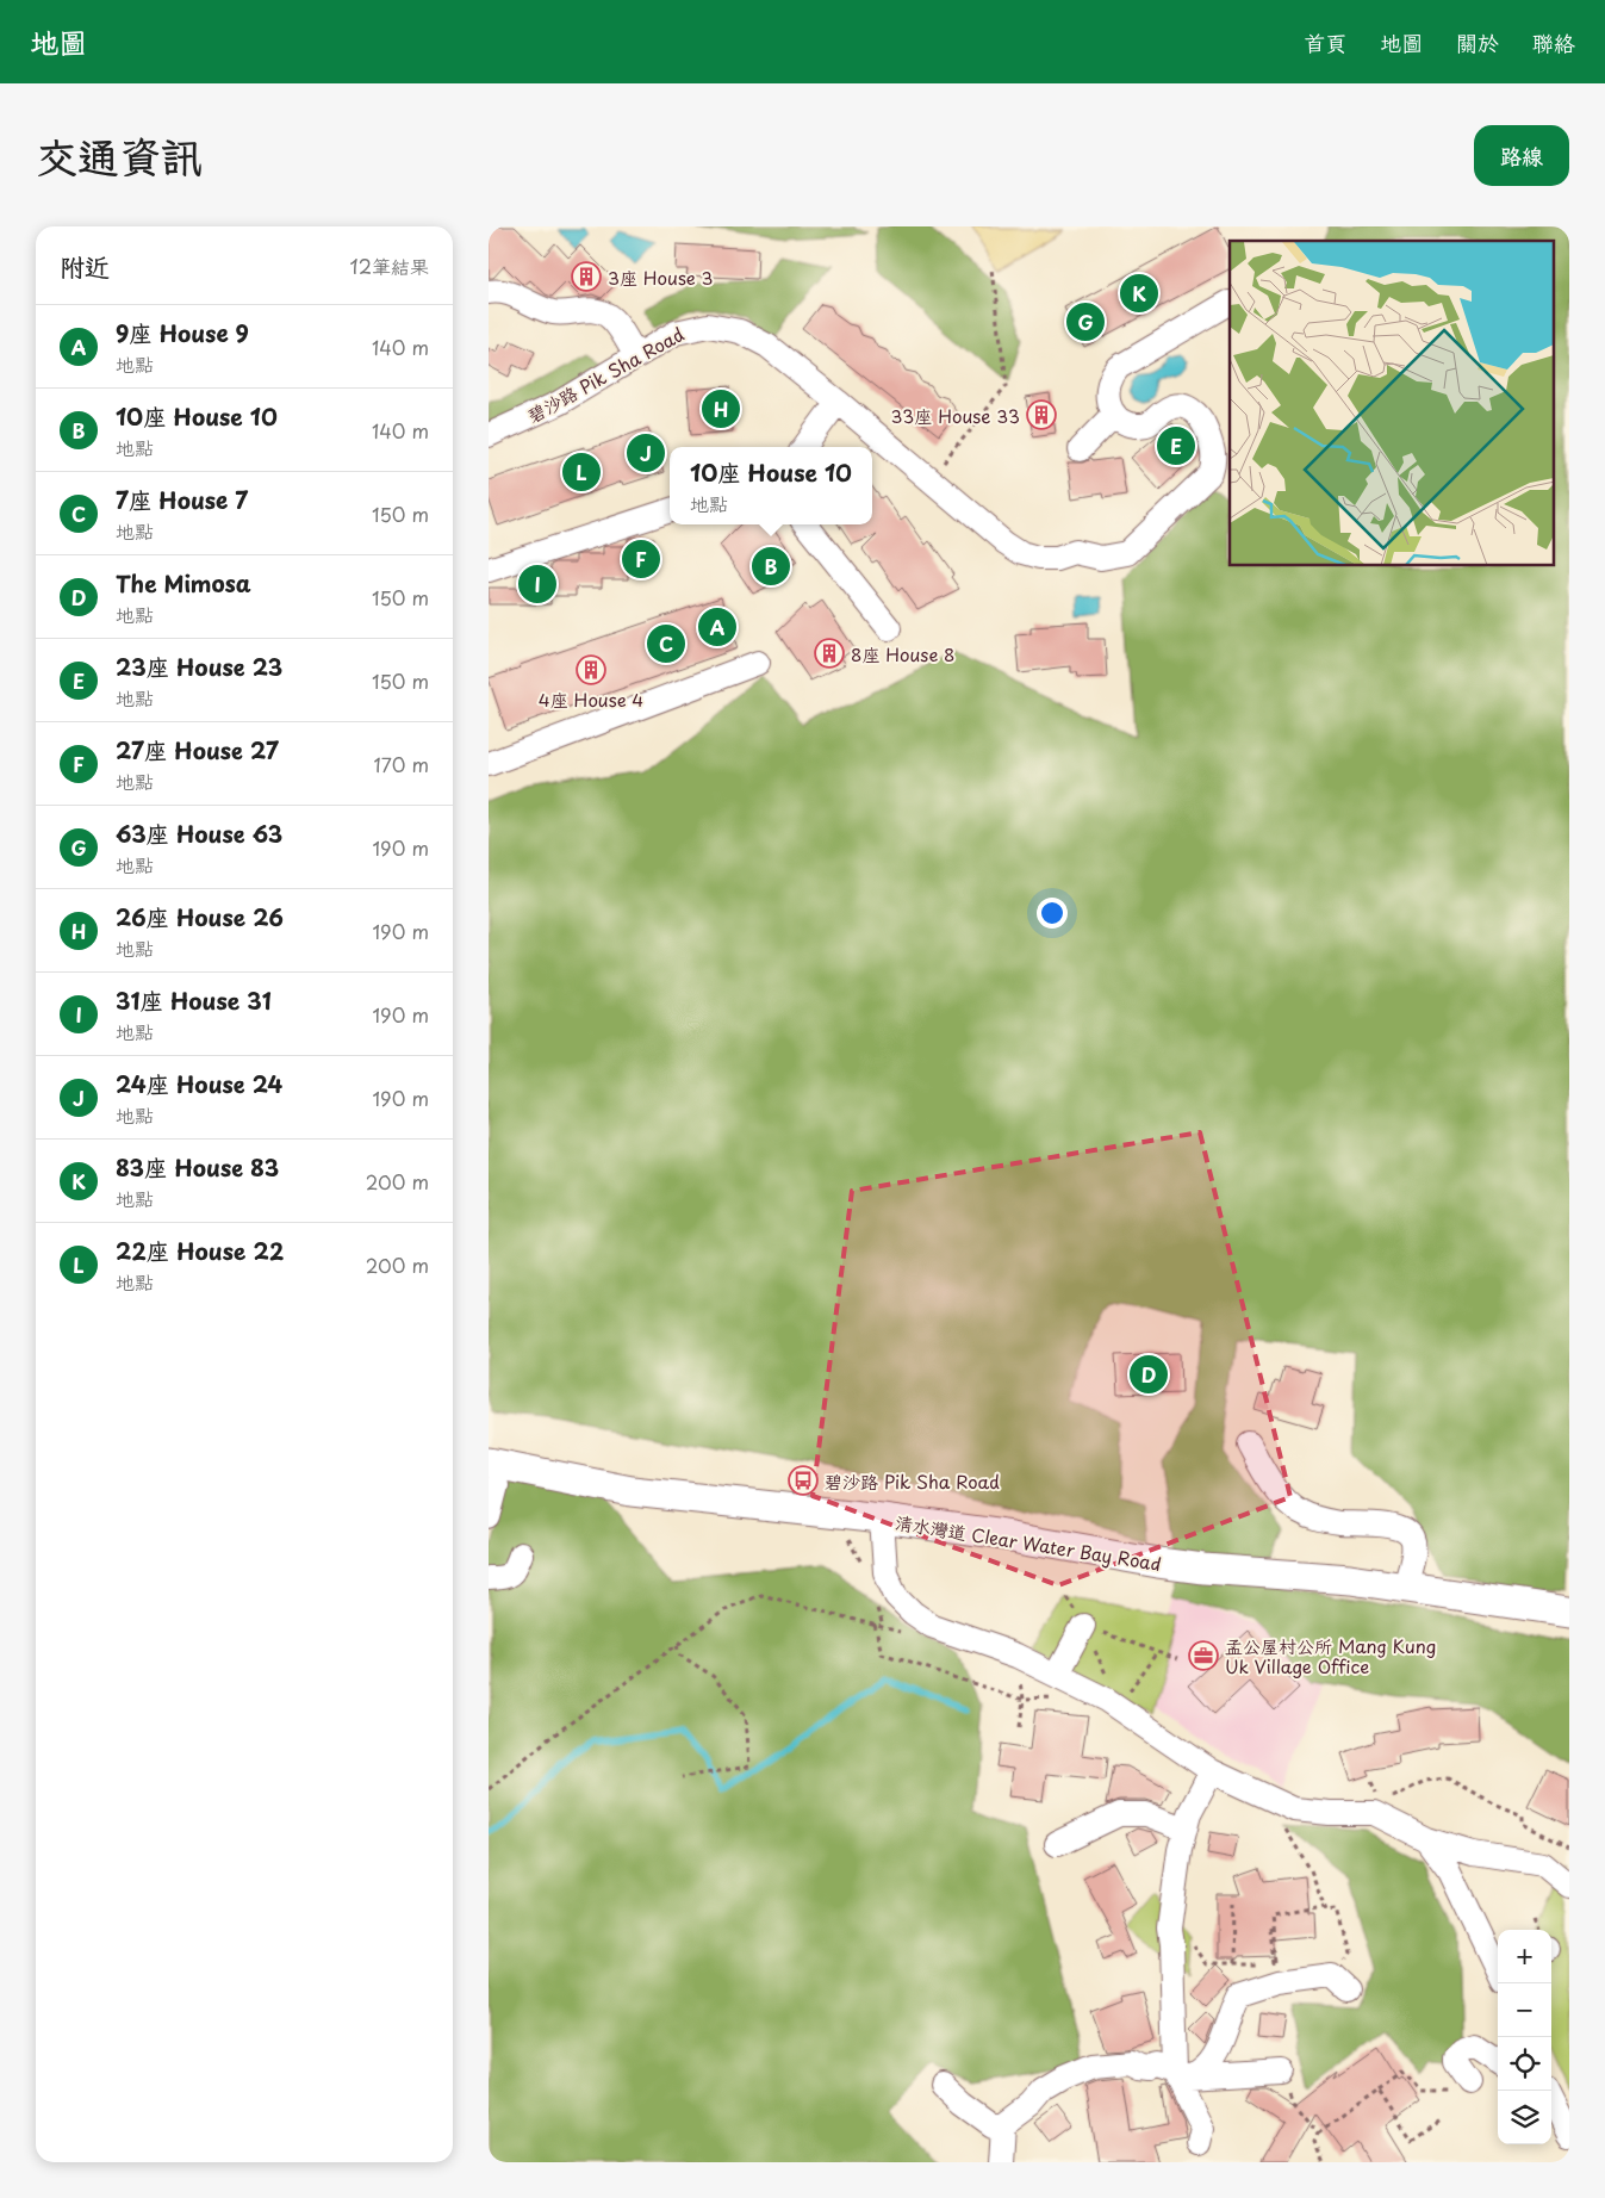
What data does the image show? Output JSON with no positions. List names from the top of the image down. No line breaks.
{"streets":{"main road":["清水灣道 Clear Water Bay Road"],"street":["碧沙路 Pik Sha Road"]},"places":{"building":["3座 House 3","33座 House 33","8座 House 8","4座 House 4"],"bus stop":["碧沙路 Pik Sha Road"],"office":["孟公屋村公所 Mang Kung Uk Village Office"]},"page":{"header":"地圖","nav":["首頁","地圖","關於","聯絡"],"title":"交通資訊","buttons":"路線","heading":["附近","12筆結果"],"pins":["K","G","H","E","J","L","F","B","I","A","C","D"],"list":[{"mark":"A","name":"9座 House 9","note":"地點","value":"140 m"},{"mark":"B","name":"10座 House 10","note":"地點","value":"140 m"},{"mark":"C","name":"7座 House 7","note":"地點","value":"150 m"},{"mark":"D","name":"The Mimosa","note":"地點","value":"150 m"},{"mark":"E","name":"23座 House 23","note":"地點","value":"150 m"},{"mark":"F","name":"27座 House 27","note":"地點","value":"170 m"},{"mark":"G","name":"63座 House 63","note":"地點","value":"190 m"},{"mark":"H","name":"26座 House 26","note":"地點","value":"190 m"},{"mark":"I","name":"31座 House 31","note":"地點","value":"190 m"},{"mark":"J","name":"24座 House 24","note":"地點","value":"190 m"},{"mark":"K","name":"83座 House 83","note":"地點","value":"200 m"},{"mark":"L","name":"22座 House 22","note":"地點","value":"200 m"}],"popup":["10座 House 10","地點"],"map_buttons":["+","−"]}}
